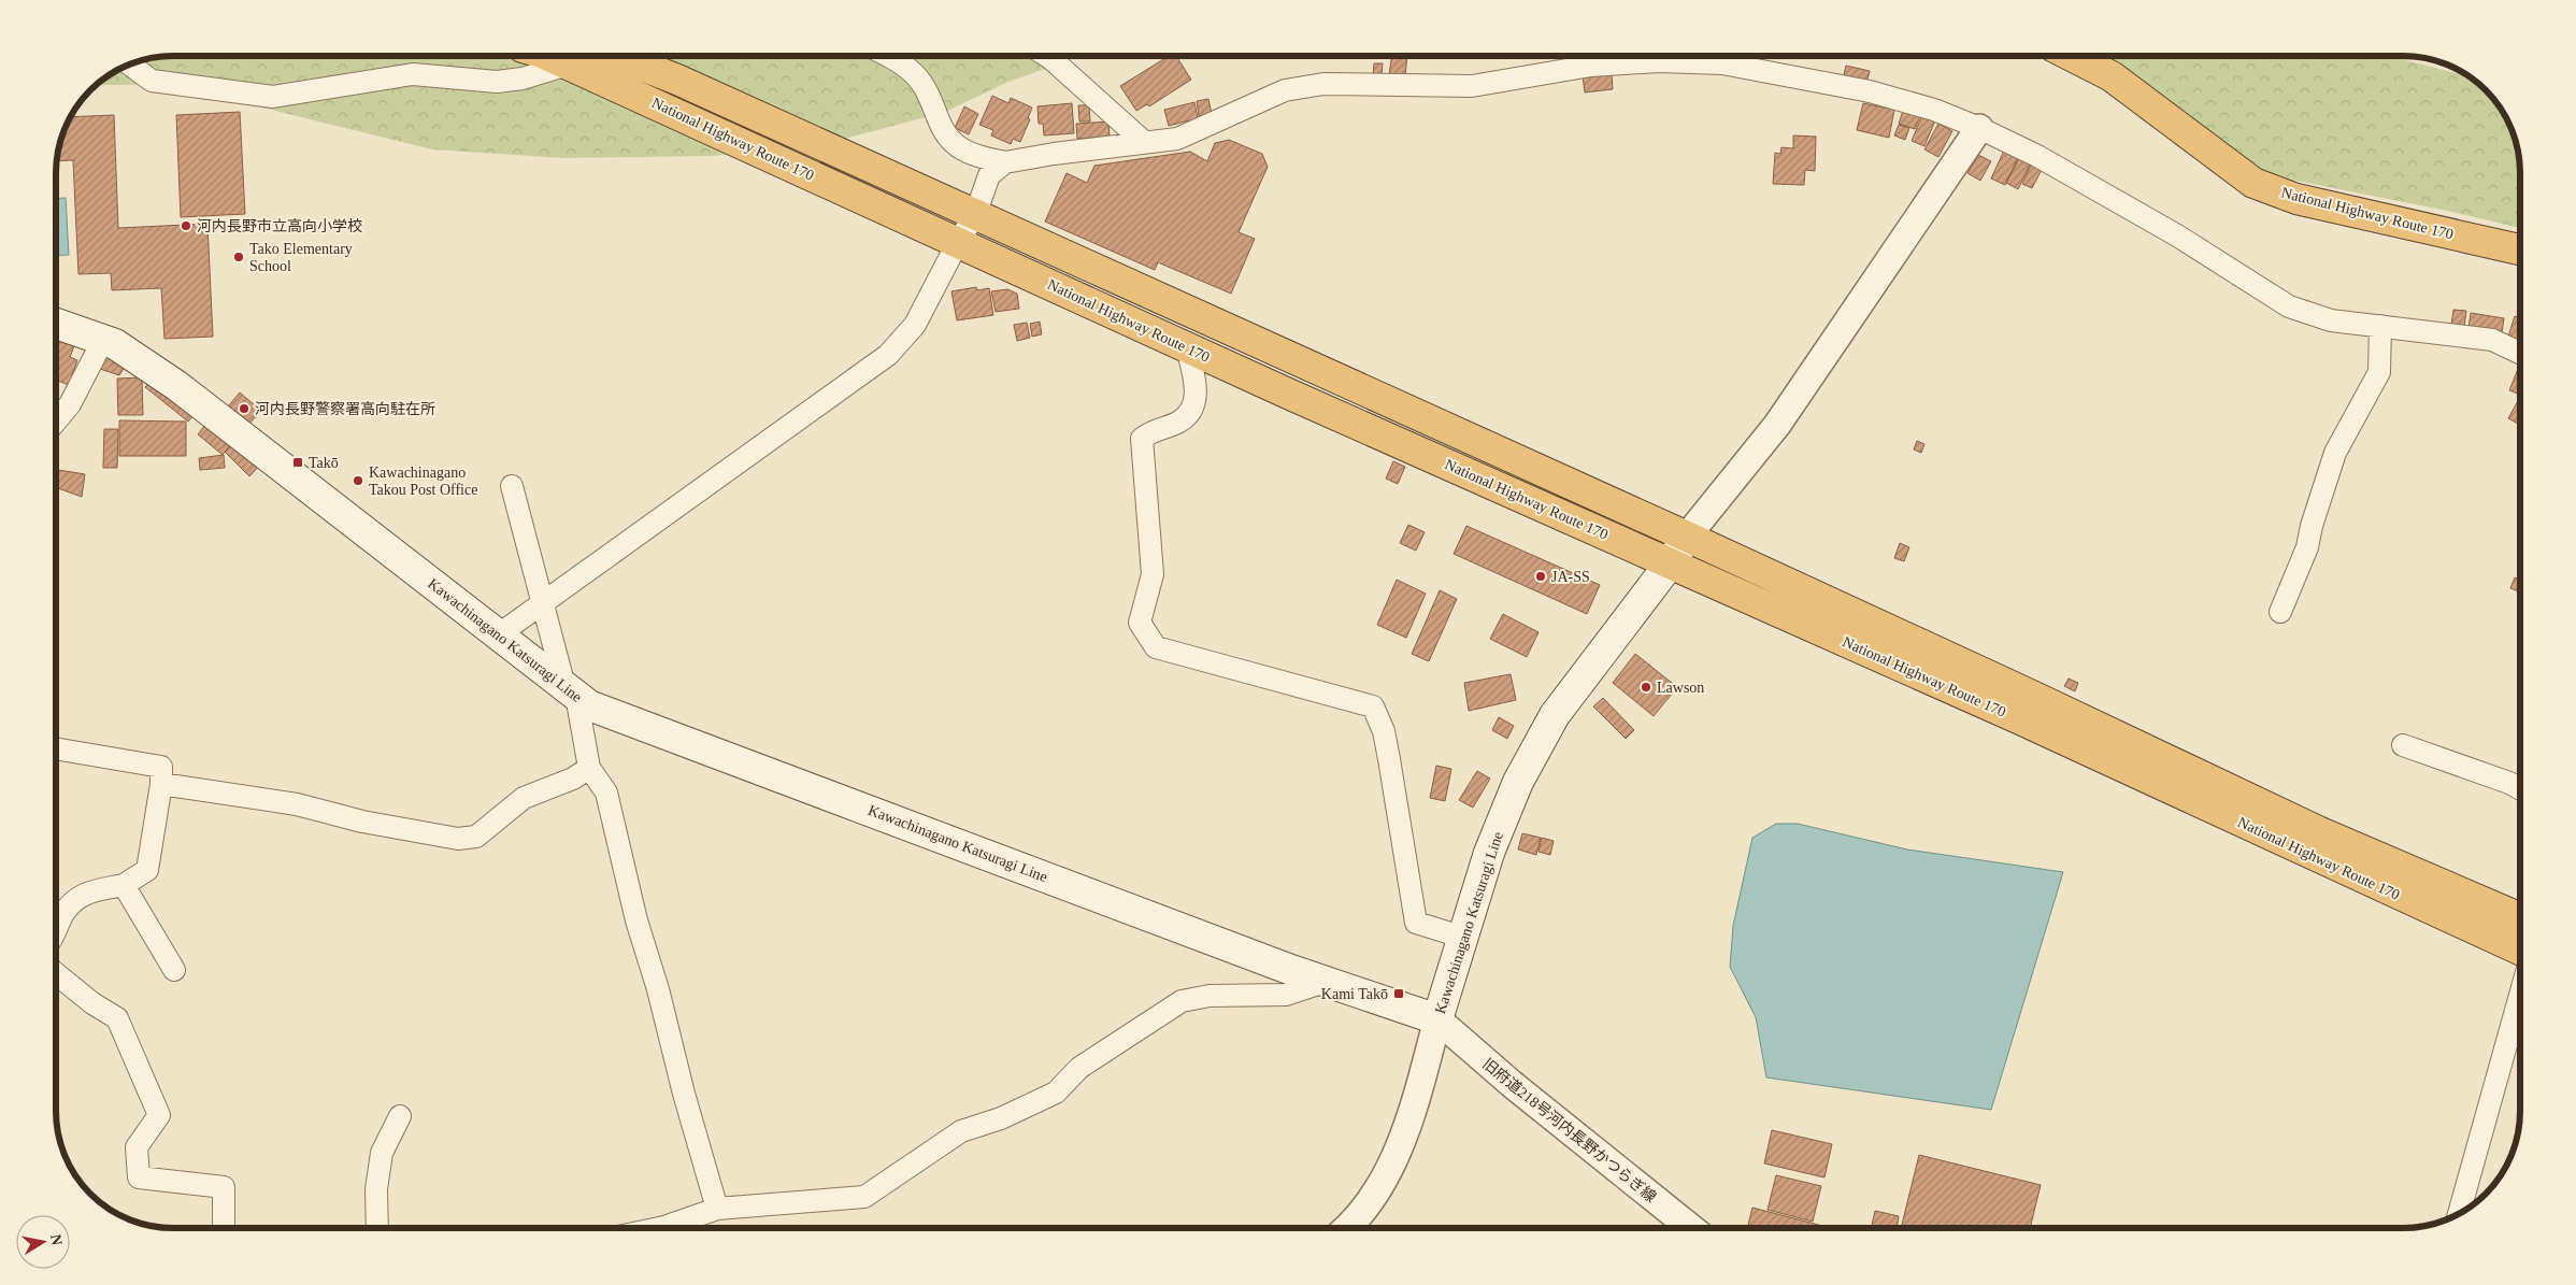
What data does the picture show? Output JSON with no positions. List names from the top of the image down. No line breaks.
{"streets":{"highway":["National Highway Route 170"],"main road":["Kawachinagano Katsuragi Line"],"street":["旧府道218号河内長野かつらぎ線"]},"crossings":[["National Highway Route 170","Kawachinagano Katsuragi Line"],["Kawachinagano Katsuragi Line","旧府道218号河内長野かつらぎ線"]],"places":{"other":["河内長野市立高向小学校","Tako Elementary School","河内長野警察署高向駐在所","Kawachinagano Takou Post Office","JA-SS","Lawson"],"transit":["Takō","Kami Takō"]},"north":"right"}
